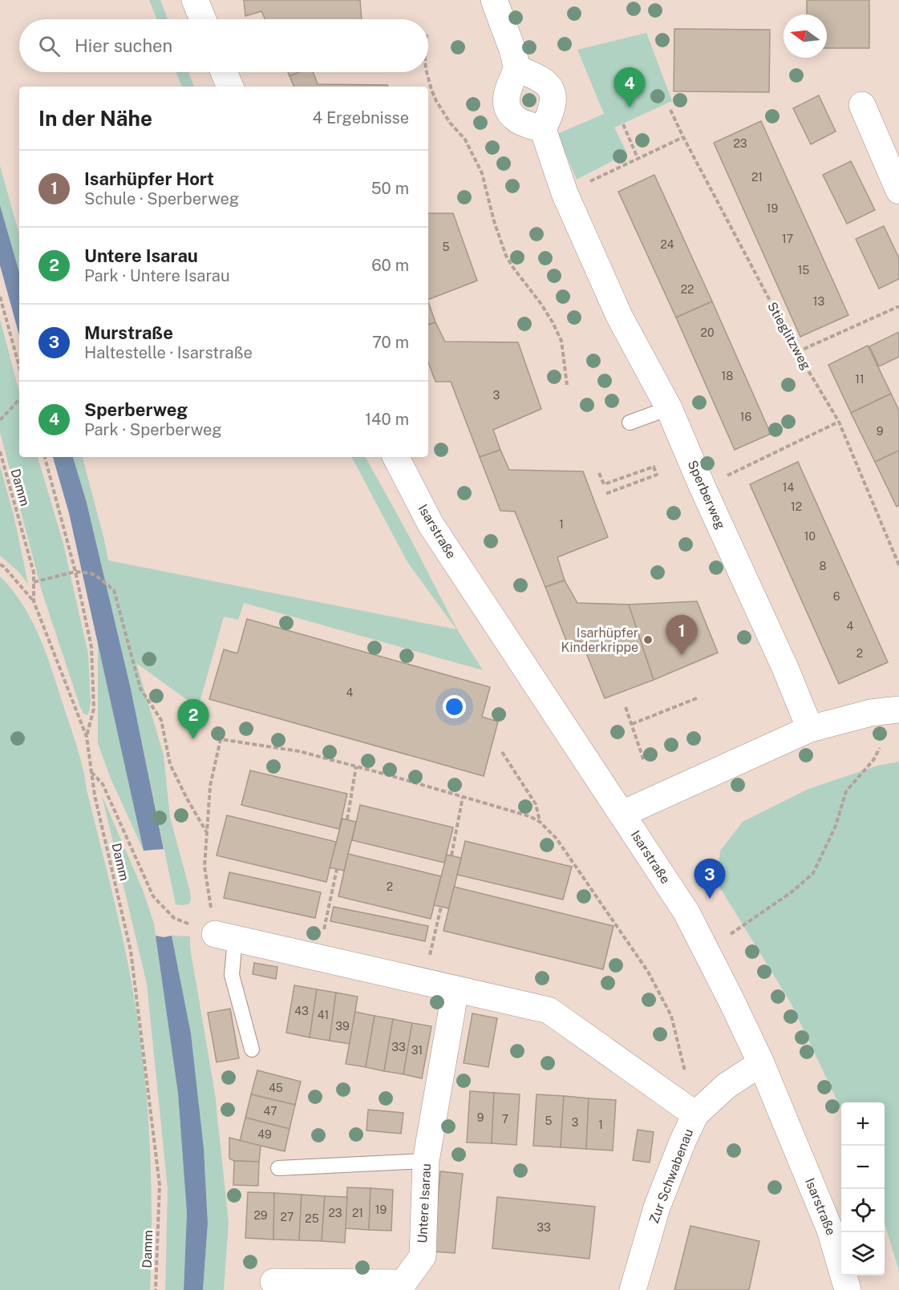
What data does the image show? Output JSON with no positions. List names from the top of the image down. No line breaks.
{"streets":{"street":["Sperberweg","Isarstraße","Zur Schwabenau","Untere Isarau"],"path":["Stieglitzweg","Damm"]},"crossings":[["Isarstraße","Zur Schwabenau"]],"places":["Isarhüpfer Kinderkrippe"],"house_numbers":["23","21","19","17","24","5","15","22","13","20","18","11","3","16","9","14","12","1","10","8","6","4","2","4","2","43","41","39","33","31","45","47","9","7","5","3","1","49","19","23","21","29","27","25","33"],"north":"left","page":{"search":"Hier suchen","pins":["4","1","2","3"],"heading":["In der Nähe","4 Ergebnisse"],"list":[{"mark":"1","name":"Isarhüpfer Hort","note":"Schule · Sperberweg","value":"50 m"},{"mark":"2","name":"Untere Isarau","note":"Park · Untere Isarau","value":"60 m"},{"mark":"3","name":"Murstraße","note":"Haltestelle · Isarstraße","value":"70 m"},{"mark":"4","name":"Sperberweg","note":"Park · Sperberweg","value":"140 m"}],"map_buttons":["+","−"]}}
